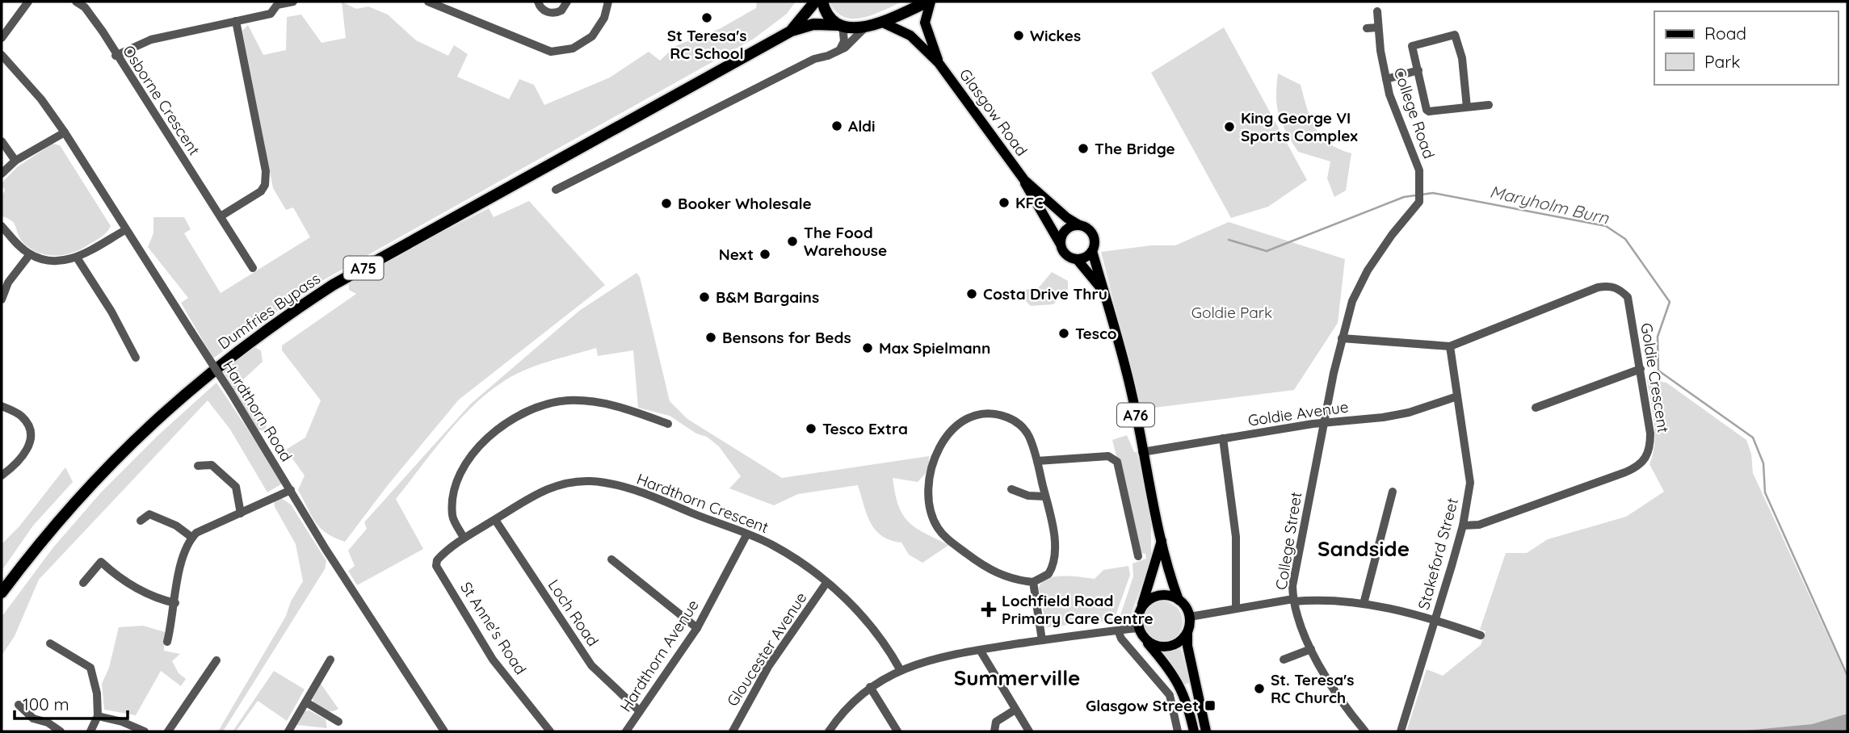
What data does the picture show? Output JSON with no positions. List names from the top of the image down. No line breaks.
{"streets":{"highway":["A75","Dumfries Bypass"],"main road":["Glasgow Road","A76"],"street":["Osborne Crescent","College Road","Goldie Crescent","Hardthorn Road","Goldie Avenue","Hardthorn Crescent","College Street","Stakeford Street","Loch Road","St Anne's Road","Gloucester Avenue","Hardthorn Avenue"]},"crossings":[["Glasgow Road","A75"],["Glasgow Road","A76"],["College Road","College Street"],["A75","Dumfries Bypass"],["Goldie Crescent","Stakeford Street"],["Goldie Avenue","A76"],["Goldie Avenue","College Street"],["Goldie Avenue","Stakeford Street"],["Hardthorn Crescent","Loch Road"],["Hardthorn Crescent","St Anne's Road"],["Hardthorn Crescent","Gloucester Avenue"],["Hardthorn Crescent","Hardthorn Avenue"],["Loch Road","Hardthorn Avenue"]],"districts":["Sandside","Summerville"],"water":["Maryholm Burn"],"parks":["Goldie Park"],"places":{"other":["St Teresa's RC School","Wickes","Aldi","King George VI Sports Complex","The Bridge","KFC","Booker Wholesale","The Food Warehouse","Next","Costa Drive Thru","B&M Bargains","Tesco","Bensons for Beds","Max Spielmann","Tesco Extra","St. Teresa's RC Church"],"health":["Lochfield Road Primary Care Centre"],"transit":["Glasgow Street"]},"legend":["Road","Park"],"scale_bar":"100 m"}
